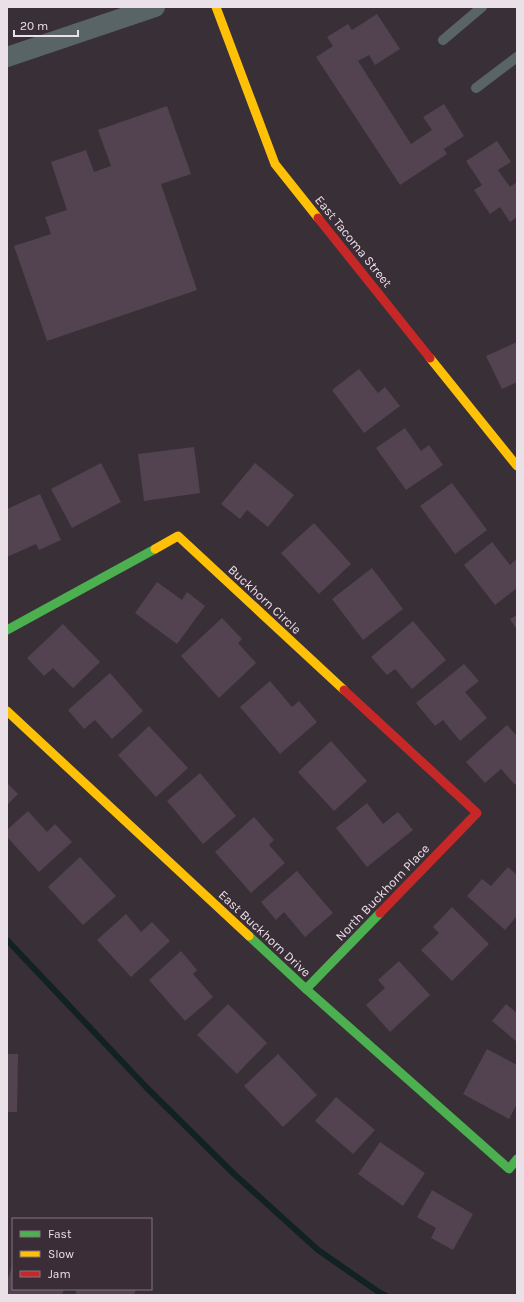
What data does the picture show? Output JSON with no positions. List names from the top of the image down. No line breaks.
{"streets":{"street":["East Tacoma Street","Buckhorn Circle","North Buckhorn Place","East Buckhorn Drive"]},"crossings":[["Buckhorn Circle","North Buckhorn Place"],["North Buckhorn Place","East Buckhorn Drive"]],"legend":["Fast","Slow","Jam"],"scale_bar":"20 m"}
